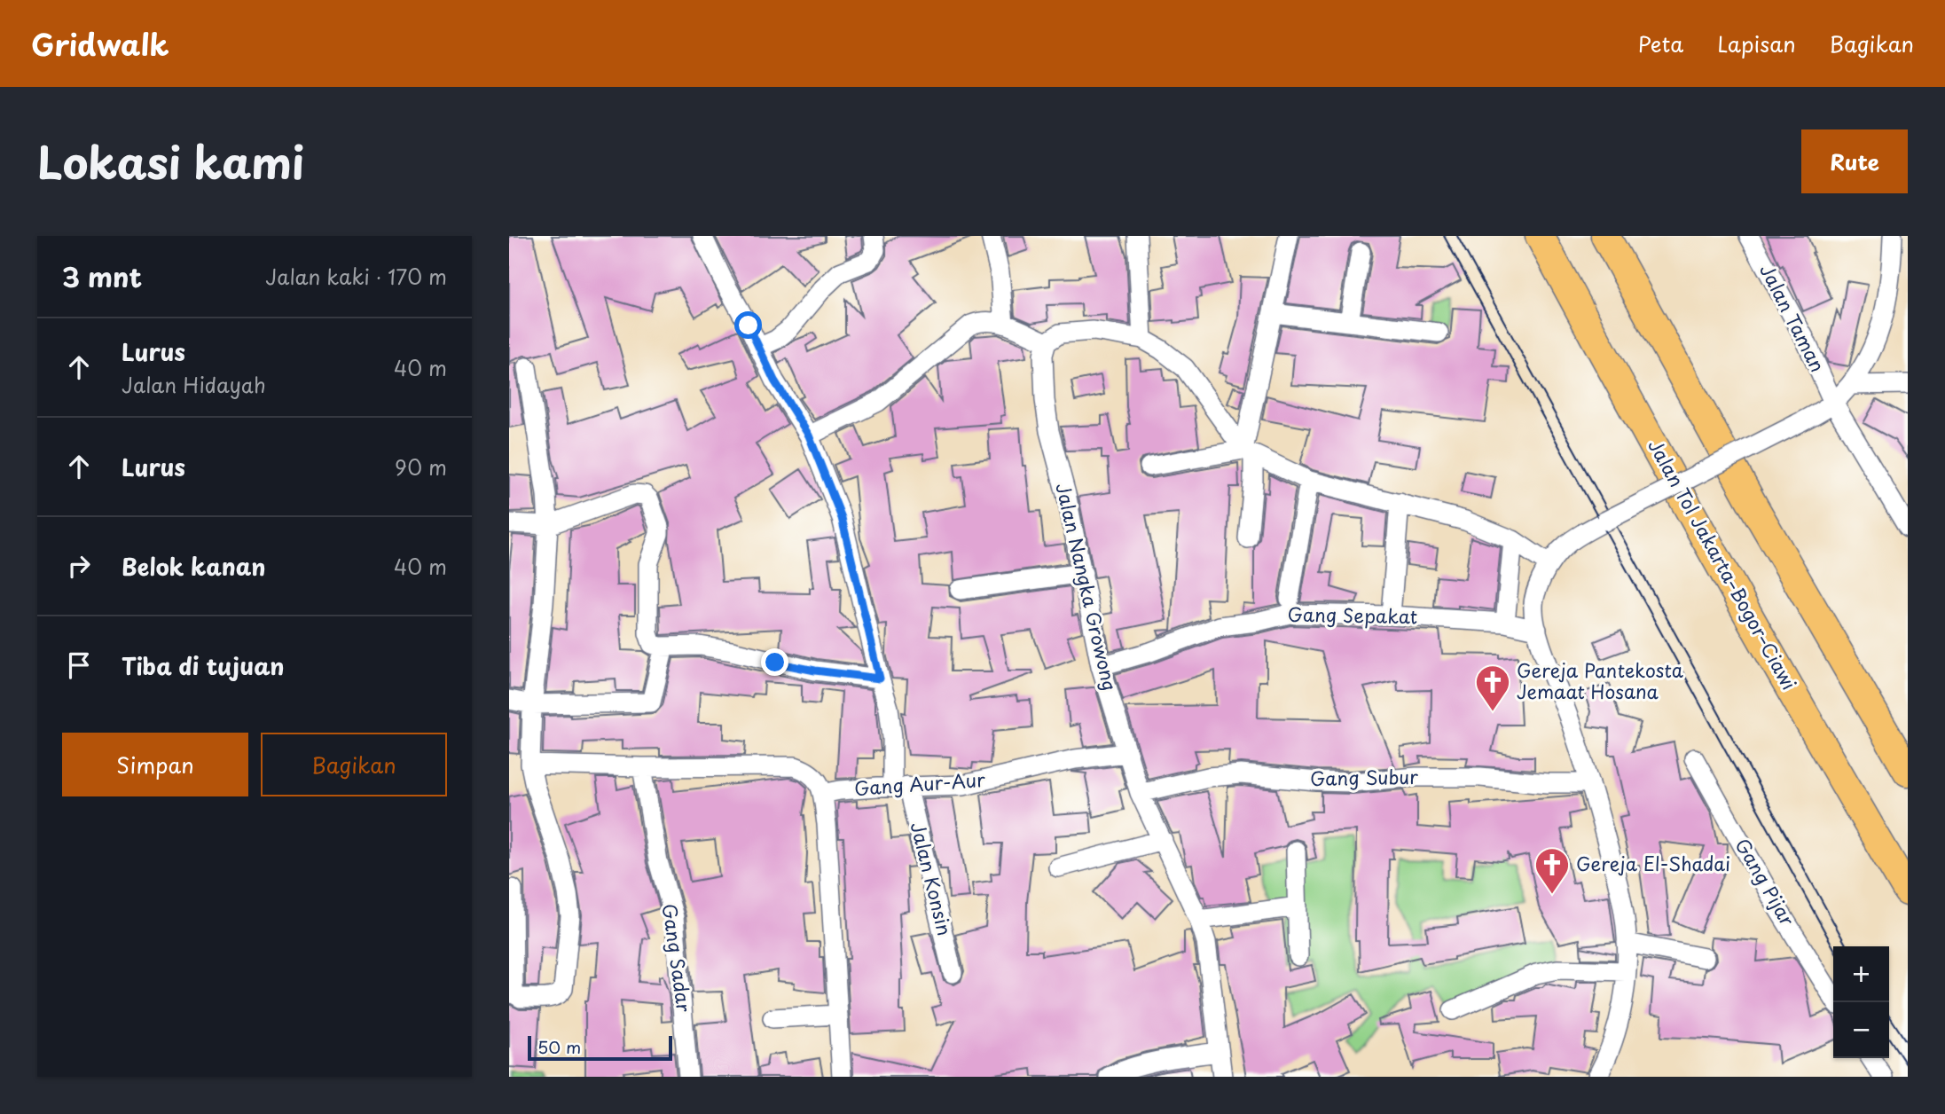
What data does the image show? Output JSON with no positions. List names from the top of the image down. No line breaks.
{"streets":{"highway":["Jalan Tol Jakarta–Bogor–Ciawi"],"street":["Jalan Taman","Jalan Nangka Growong","Gang Sepakat","Gang Subur","Gang Aur-Aur","Jalan Konsin","Gang Pijar","Gang Sadar"]},"crossings":[["Jalan Nangka Growong","Gang Sepakat"],["Jalan Nangka Growong","Gang Subur"],["Jalan Nangka Growong","Gang Aur-Aur"],["Gang Aur-Aur","Jalan Konsin"]],"places":{"church":["Gereja Pantekosta Jemaat Hosana","Gereja El-Shadai"]},"scale_bar":"50 m","page":{"header":"Gridwalk","nav":["Peta","Lapisan","Bagikan"],"title":"Lokasi kami","buttons":["Rute",["Simpan","Bagikan"]],"heading":["3 mnt","Jalan kaki · 170 m"],"list":[["Lurus","Jalan Hidayah","40 m"],["Lurus","90 m"],["Belok kanan","40 m"],"Tiba di tujuan"],"map_buttons":["+","−"],"scale":"50 m"}}
